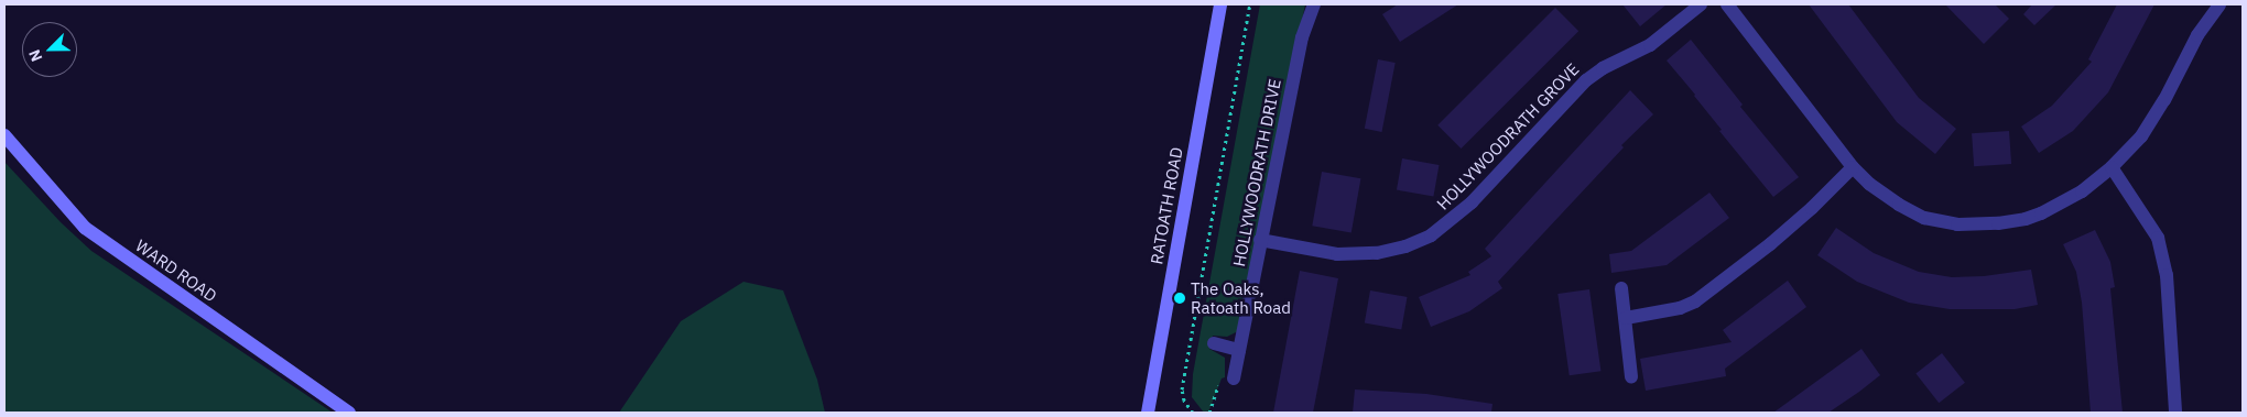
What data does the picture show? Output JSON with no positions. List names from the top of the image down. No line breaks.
{"streets":{"main road":["RATOATH ROAD","WARD ROAD"],"street":["HOLLYWOODRATH GROVE","HOLLYWOODRATH DRIVE"]},"crossings":[["HOLLYWOODRATH GROVE","HOLLYWOODRATH DRIVE"]],"places":["The Oaks, Ratoath Road"],"north":"bottom left"}
